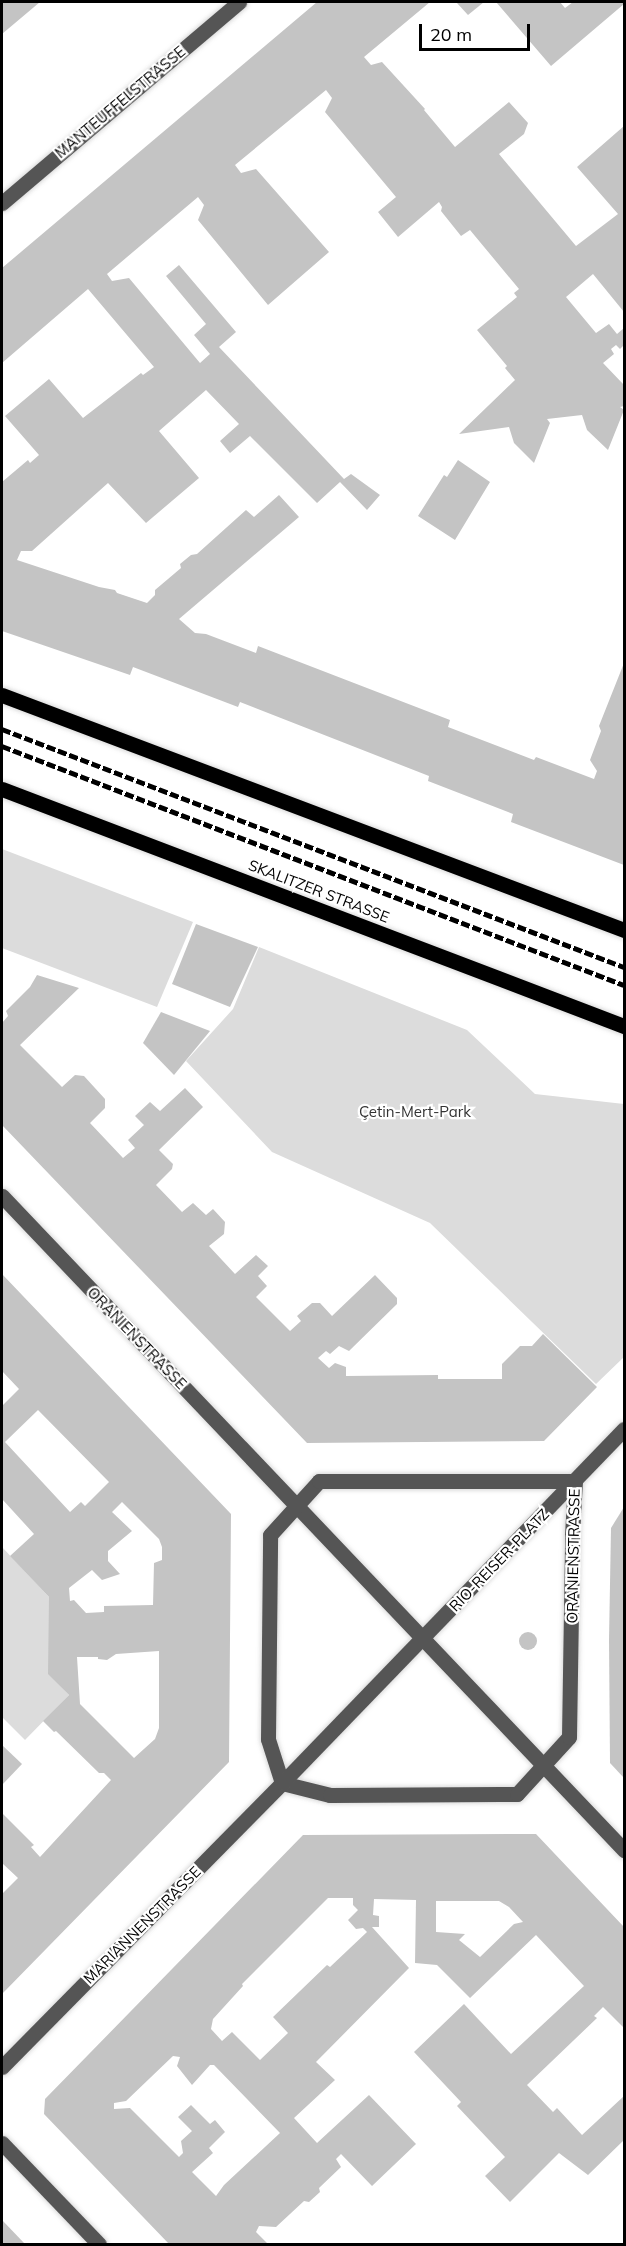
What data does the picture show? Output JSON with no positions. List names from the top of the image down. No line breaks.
{"streets":{"main road":["SKALITZER STRASSE"],"street":["MANTEUFFELSTRASSE","ORANIENSTRASSE","RIO-REISER-PLATZ","MARIANNENSTRASSE"]},"crossings":[["ORANIENSTRASSE","RIO-REISER-PLATZ"],["ORANIENSTRASSE","MARIANNENSTRASSE"],["RIO-REISER-PLATZ","MARIANNENSTRASSE"]],"parks":["Çetin-Mert-Park"],"scale_bar":"20 m"}
